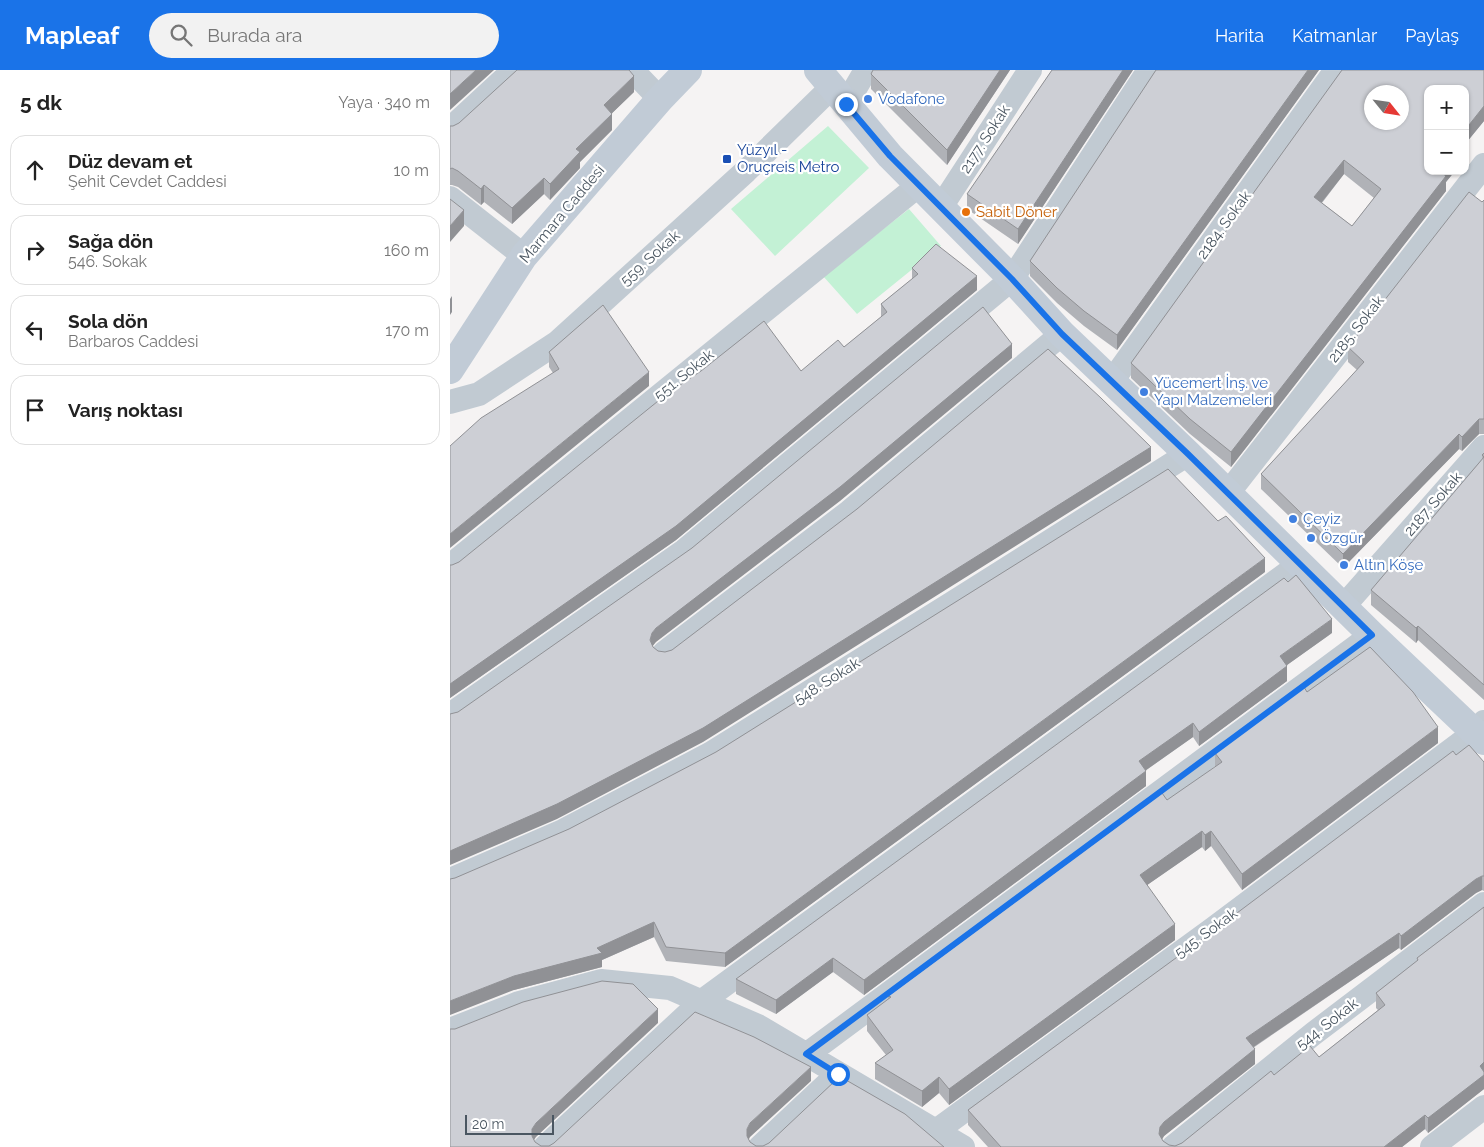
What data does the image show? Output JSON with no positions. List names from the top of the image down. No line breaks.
{"streets":{"main road":["Marmara Caddesi"],"street":["2177. Sokak","2184. Sokak","559. Sokak","2185. Sokak","551. Sokak","2187. Sokak","548. Sokak","545. Sokak","544. Sokak"]},"places":{"other":["Vodafone","Sabit Döner","Yücemert İnş. ve Yapı Malzemeleri","Çeyiz","Özgür","Altın Köşe"],"transit":["Yüzyıl - Oruçreis Metro"]},"scale_bar":"20 m","north":"bottom right","page":{"header":"Mapleaf","search":"Burada ara","nav":["Harita","Katmanlar","Paylaş"],"heading":["5 dk","Yaya · 340 m"],"map_buttons":["+","−"],"list":[["Düz devam et","Şehit Cevdet Caddesi","10 m"],["Sağa dön","546. Sokak","160 m"],["Sola dön","Barbaros Caddesi","170 m"],"Varış noktası"],"scale":"20 m"}}
